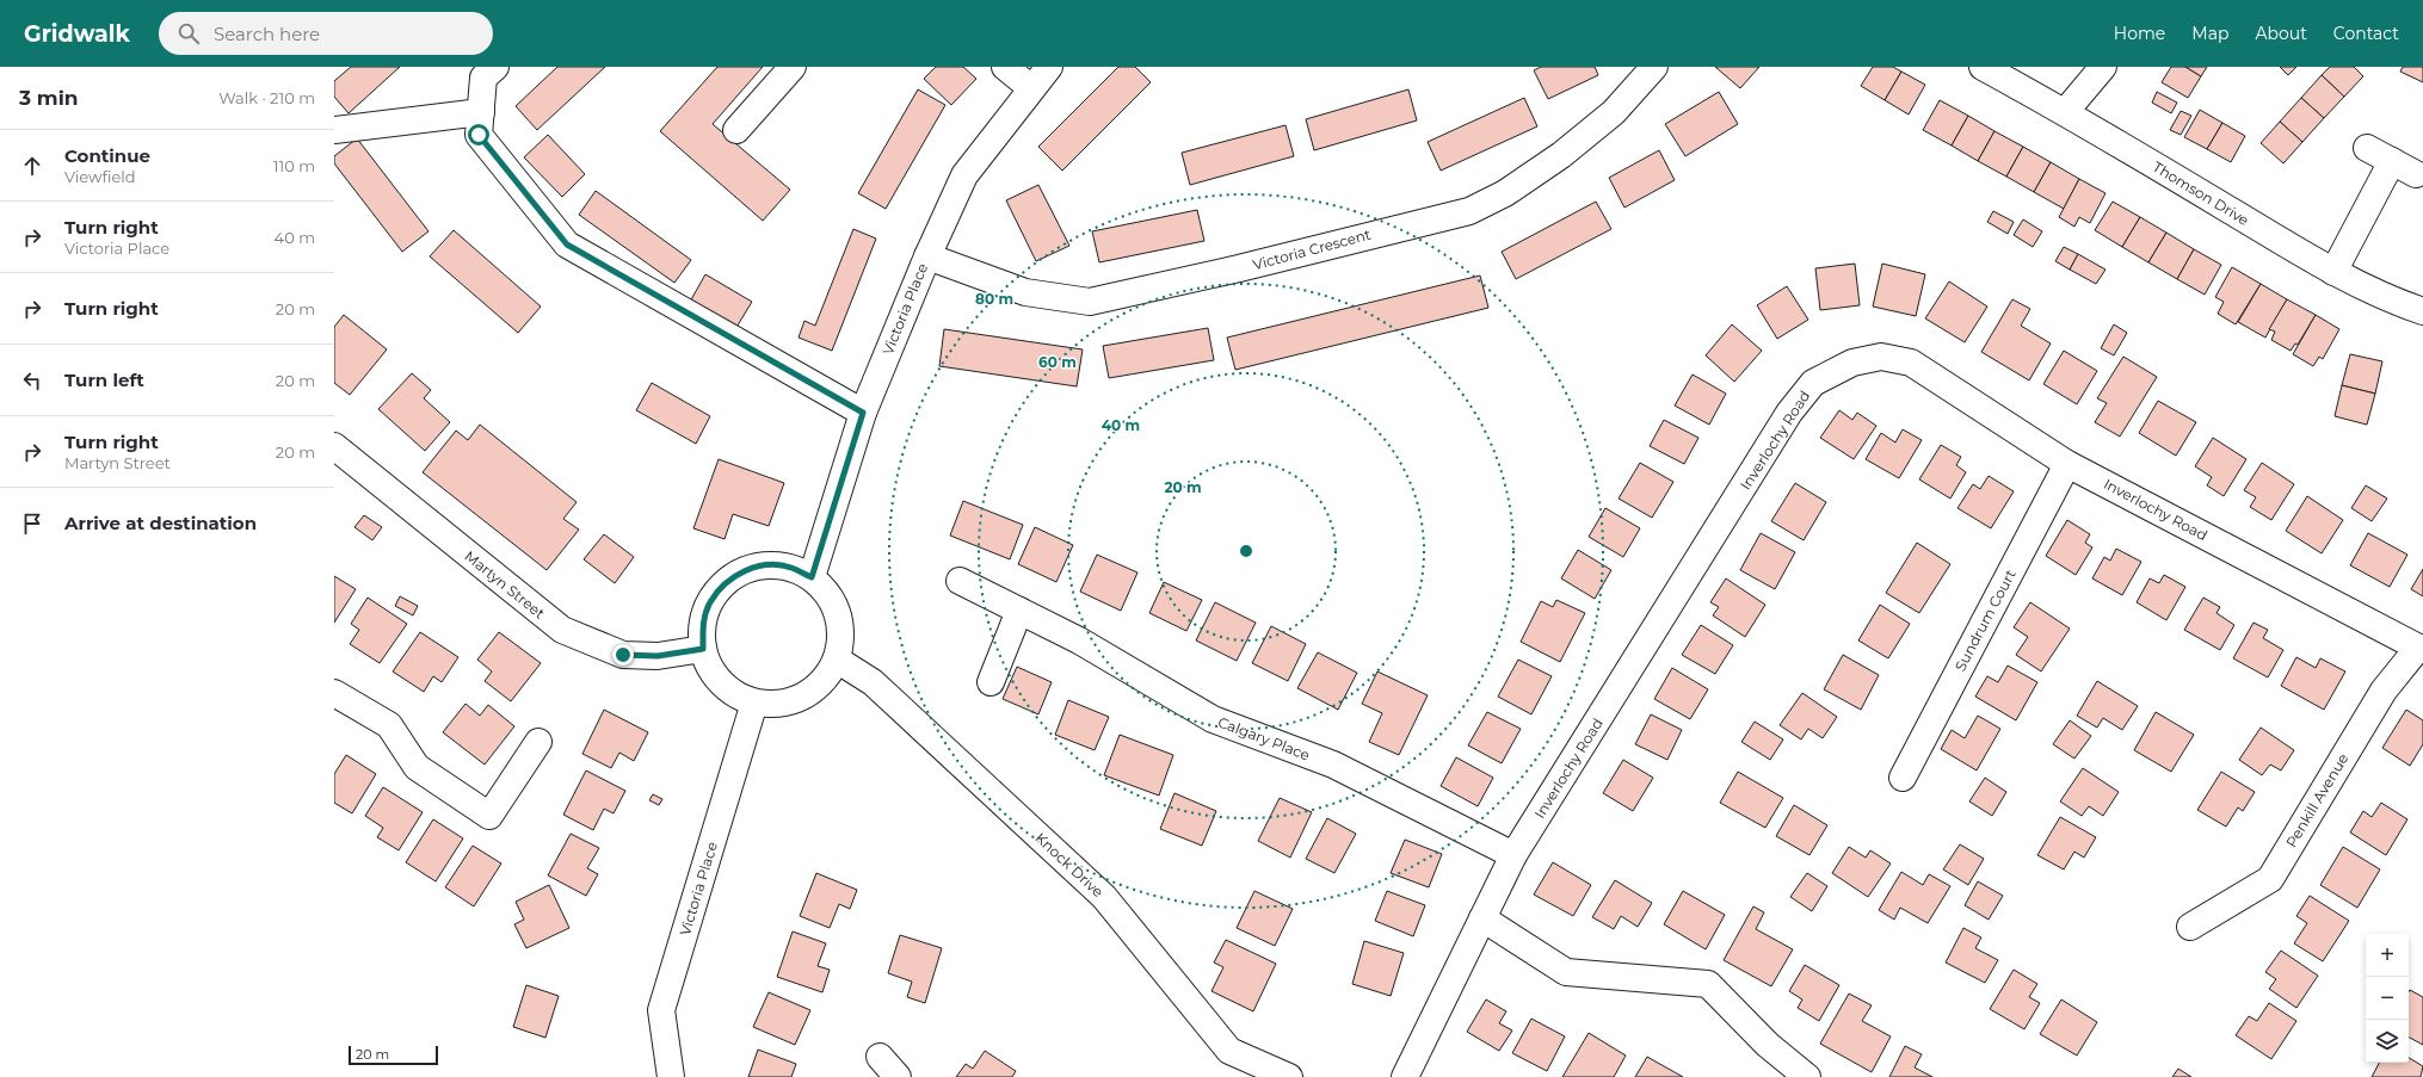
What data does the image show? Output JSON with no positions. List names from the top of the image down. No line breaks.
{"streets":{"street":["Thomson Drive","Victoria Crescent","Victoria Place","Inverlochy Road","Martyn Street","Sundrum Court","Calgary Place","Penkill Avenue","Knock Drive"]},"crossings":[["Victoria Crescent","Victoria Place"],["Victoria Place","Martyn Street"],["Victoria Place","Knock Drive"],["Inverlochy Road","Sundrum Court"],["Inverlochy Road","Calgary Place"],["Inverlochy Road","Penkill Avenue"],["Martyn Street","Knock Drive"]],"scale_bar":"20 m","page":{"header":"Gridwalk","search":"Search here","nav":["Home","Map","About","Contact"],"heading":["3 min","Walk · 210 m"],"list":[["Continue","Viewfield","110 m"],["Turn right","Victoria Place","40 m"],["Turn right","20 m"],["Turn left","20 m"],["Turn right","Martyn Street","20 m"],"Arrive at destination"],"map_buttons":["+","−"],"scale":"20 m"},"rings":["80 m","60 m","40 m","20 m"]}
